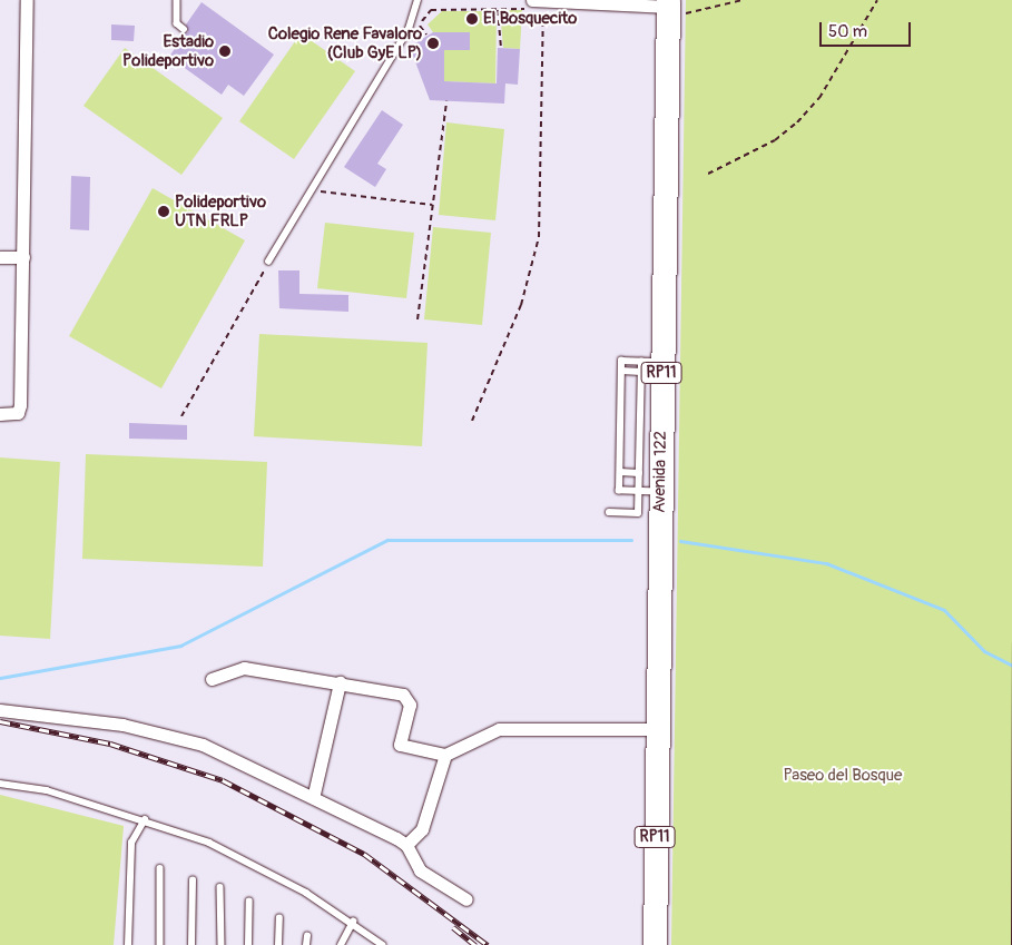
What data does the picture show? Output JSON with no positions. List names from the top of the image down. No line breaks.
{"streets":{"highway":["RP11","Avenida 122"]},"parks":["Paseo del Bosque"],"places":["El Bosquecito","Colegio Rene Favaloro (Club GyE LP)","Estadio Polideportivo","Polideportivo UTN FRLP"],"scale_bar":"50 m"}
